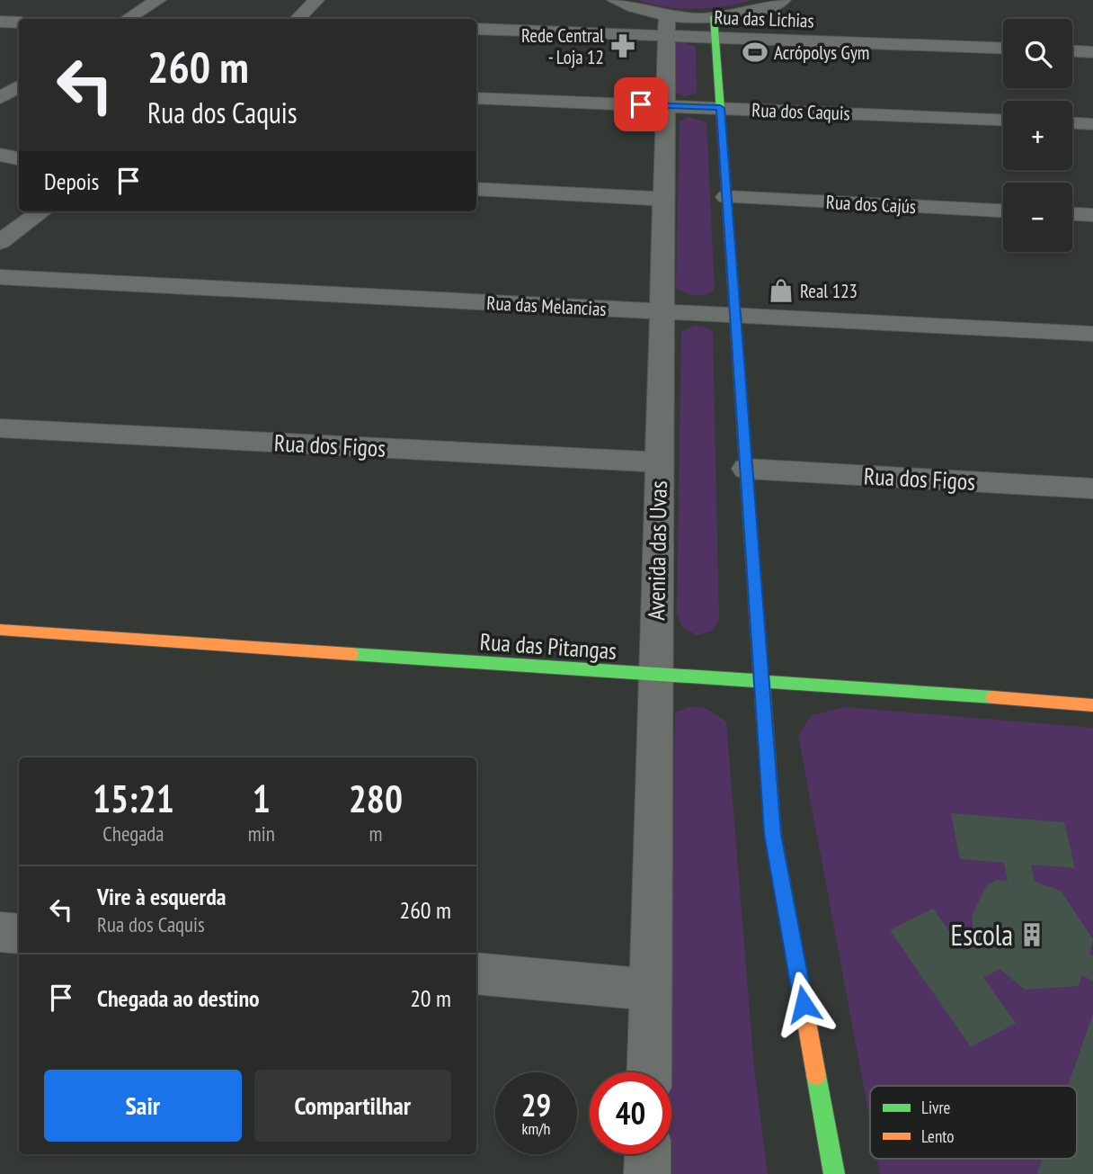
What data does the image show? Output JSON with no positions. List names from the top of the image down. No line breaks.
{"streets":{"street":["Rua das Lichias","Rua dos Caquis","Rua dos Cajús","Rua das Melancias","Rua dos Figos","Avenida das Uvas","Rua das Pitangas"]},"crossings":[["Rua das Lichias","Avenida das Uvas"],["Rua dos Caquis","Avenida das Uvas"],["Rua das Melancias","Avenida das Uvas"],["Rua dos Figos","Avenida das Uvas"],["Avenida das Uvas","Rua das Pitangas"]],"places":{"pharmacy":["Rede Central - Loja 12"],"sports":["Acrópolys Gym"],"shop":["Real 123"],"building":["Escola"]},"legend":["Livre","Lento"],"page":{"map_buttons":["+","−"],"turn":["260 m","Rua dos Caquis"],"then":"Depois","eta":["15:21","Chegada","1","min","280","m"],"list":[{"name":"Vire à esquerda","note":"Rua dos Caquis","value":"260 m"},{"name":"Chegada ao destino","value":"20 m"}],"buttons":["Sair","Compartilhar"],"speed":"29 km/h","limit":"40"}}
